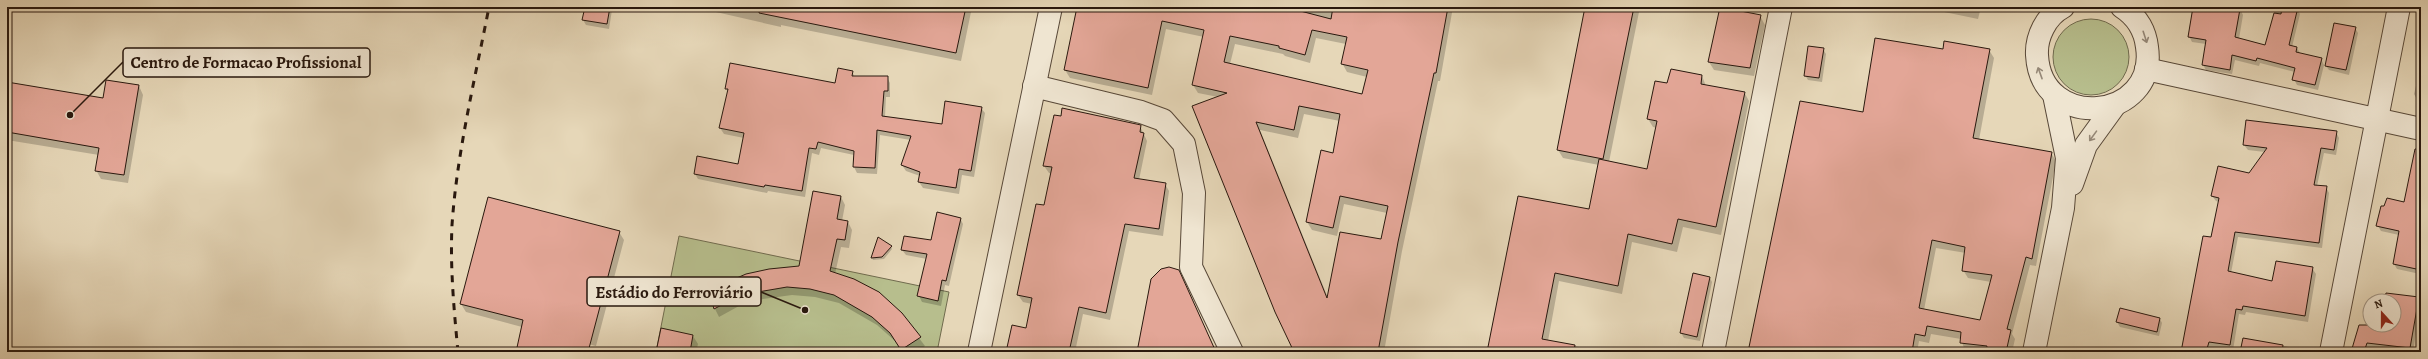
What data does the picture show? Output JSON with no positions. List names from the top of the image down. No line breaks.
{"places":["Centro de Formacao Profissional","Estádio do Ferroviário"],"north":"top"}
